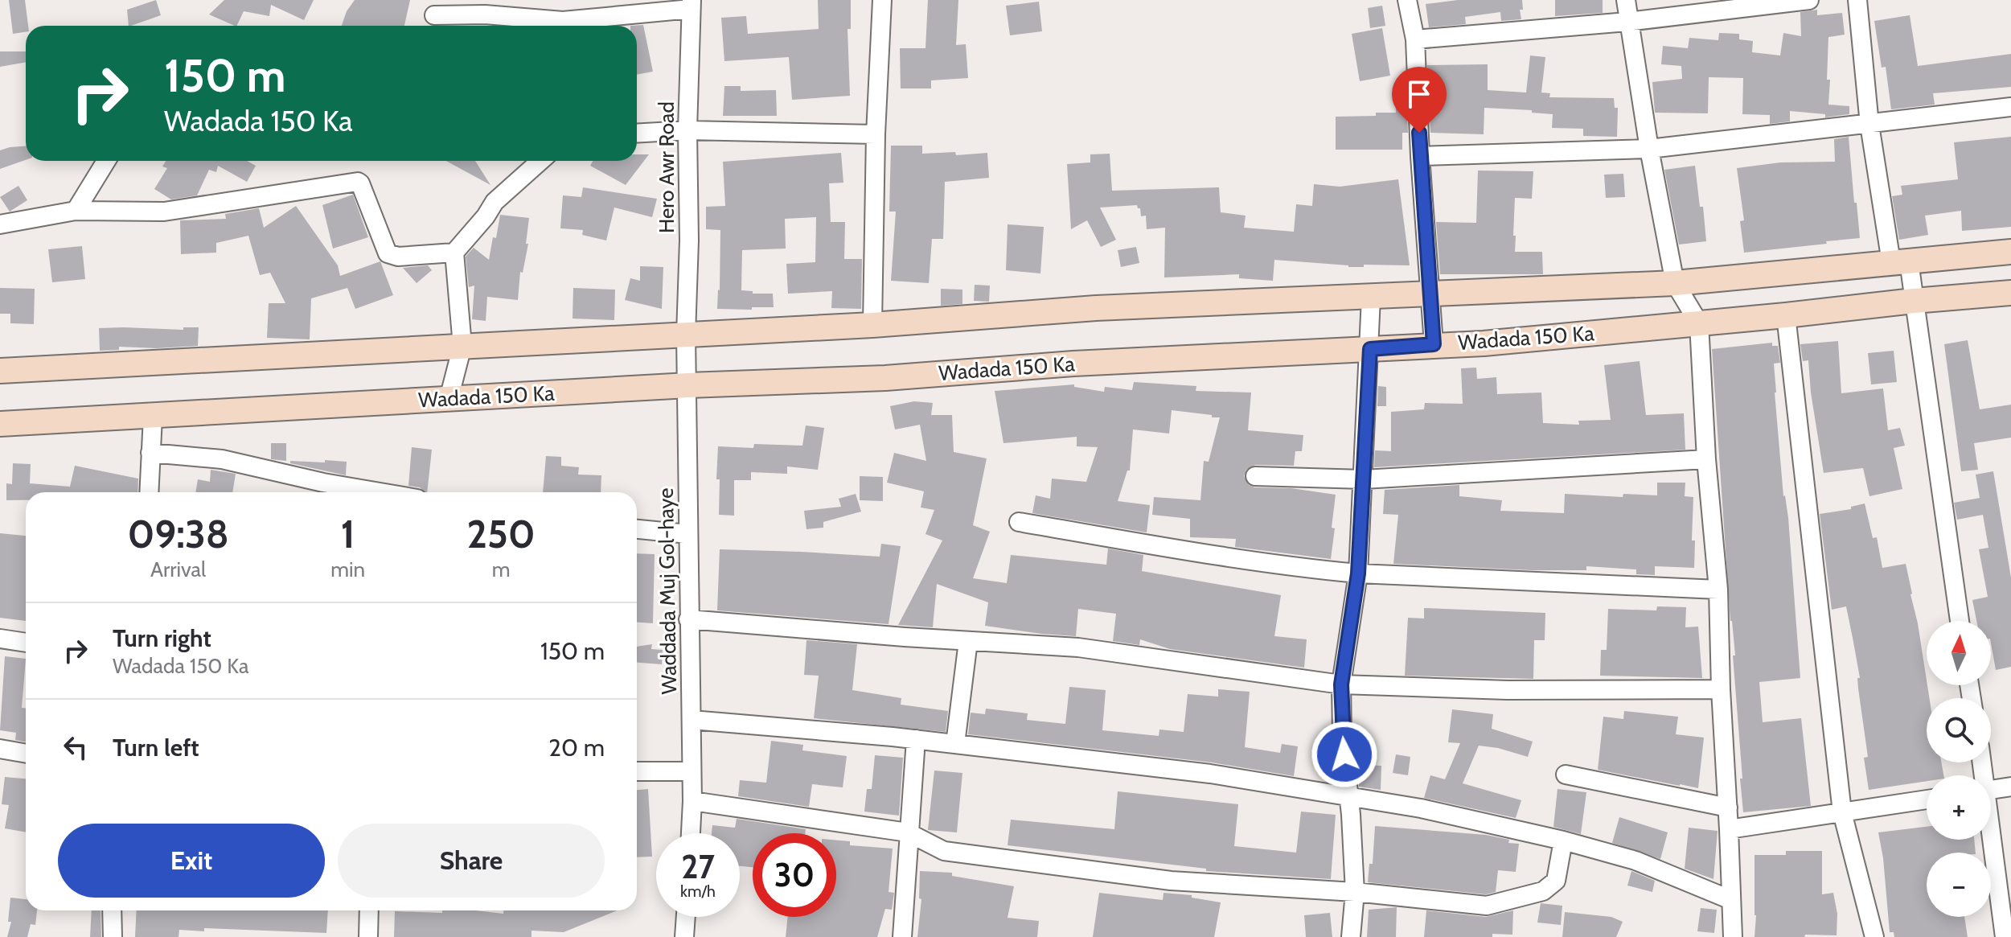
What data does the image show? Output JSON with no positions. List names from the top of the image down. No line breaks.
{"streets":{"street":["Hero Awr Road","Wadada 150 Ka","Waddada Muj Gol-haye"]},"crossings":[["Hero Awr Road","Waddada Muj Gol-haye"],["Wadada 150 Ka","Waddada Muj Gol-haye"]],"north":"top","page":{"turn":["150 m","Wadada 150 Ka"],"eta":["09:38","Arrival","1","min","250","m"],"list":[{"name":"Turn right","note":"Wadada 150 Ka","value":"150 m"},{"name":"Turn left","value":"20 m"}],"map_buttons":["+","−"],"buttons":["Exit","Share"],"speed":"27 km/h","limit":"30"}}
